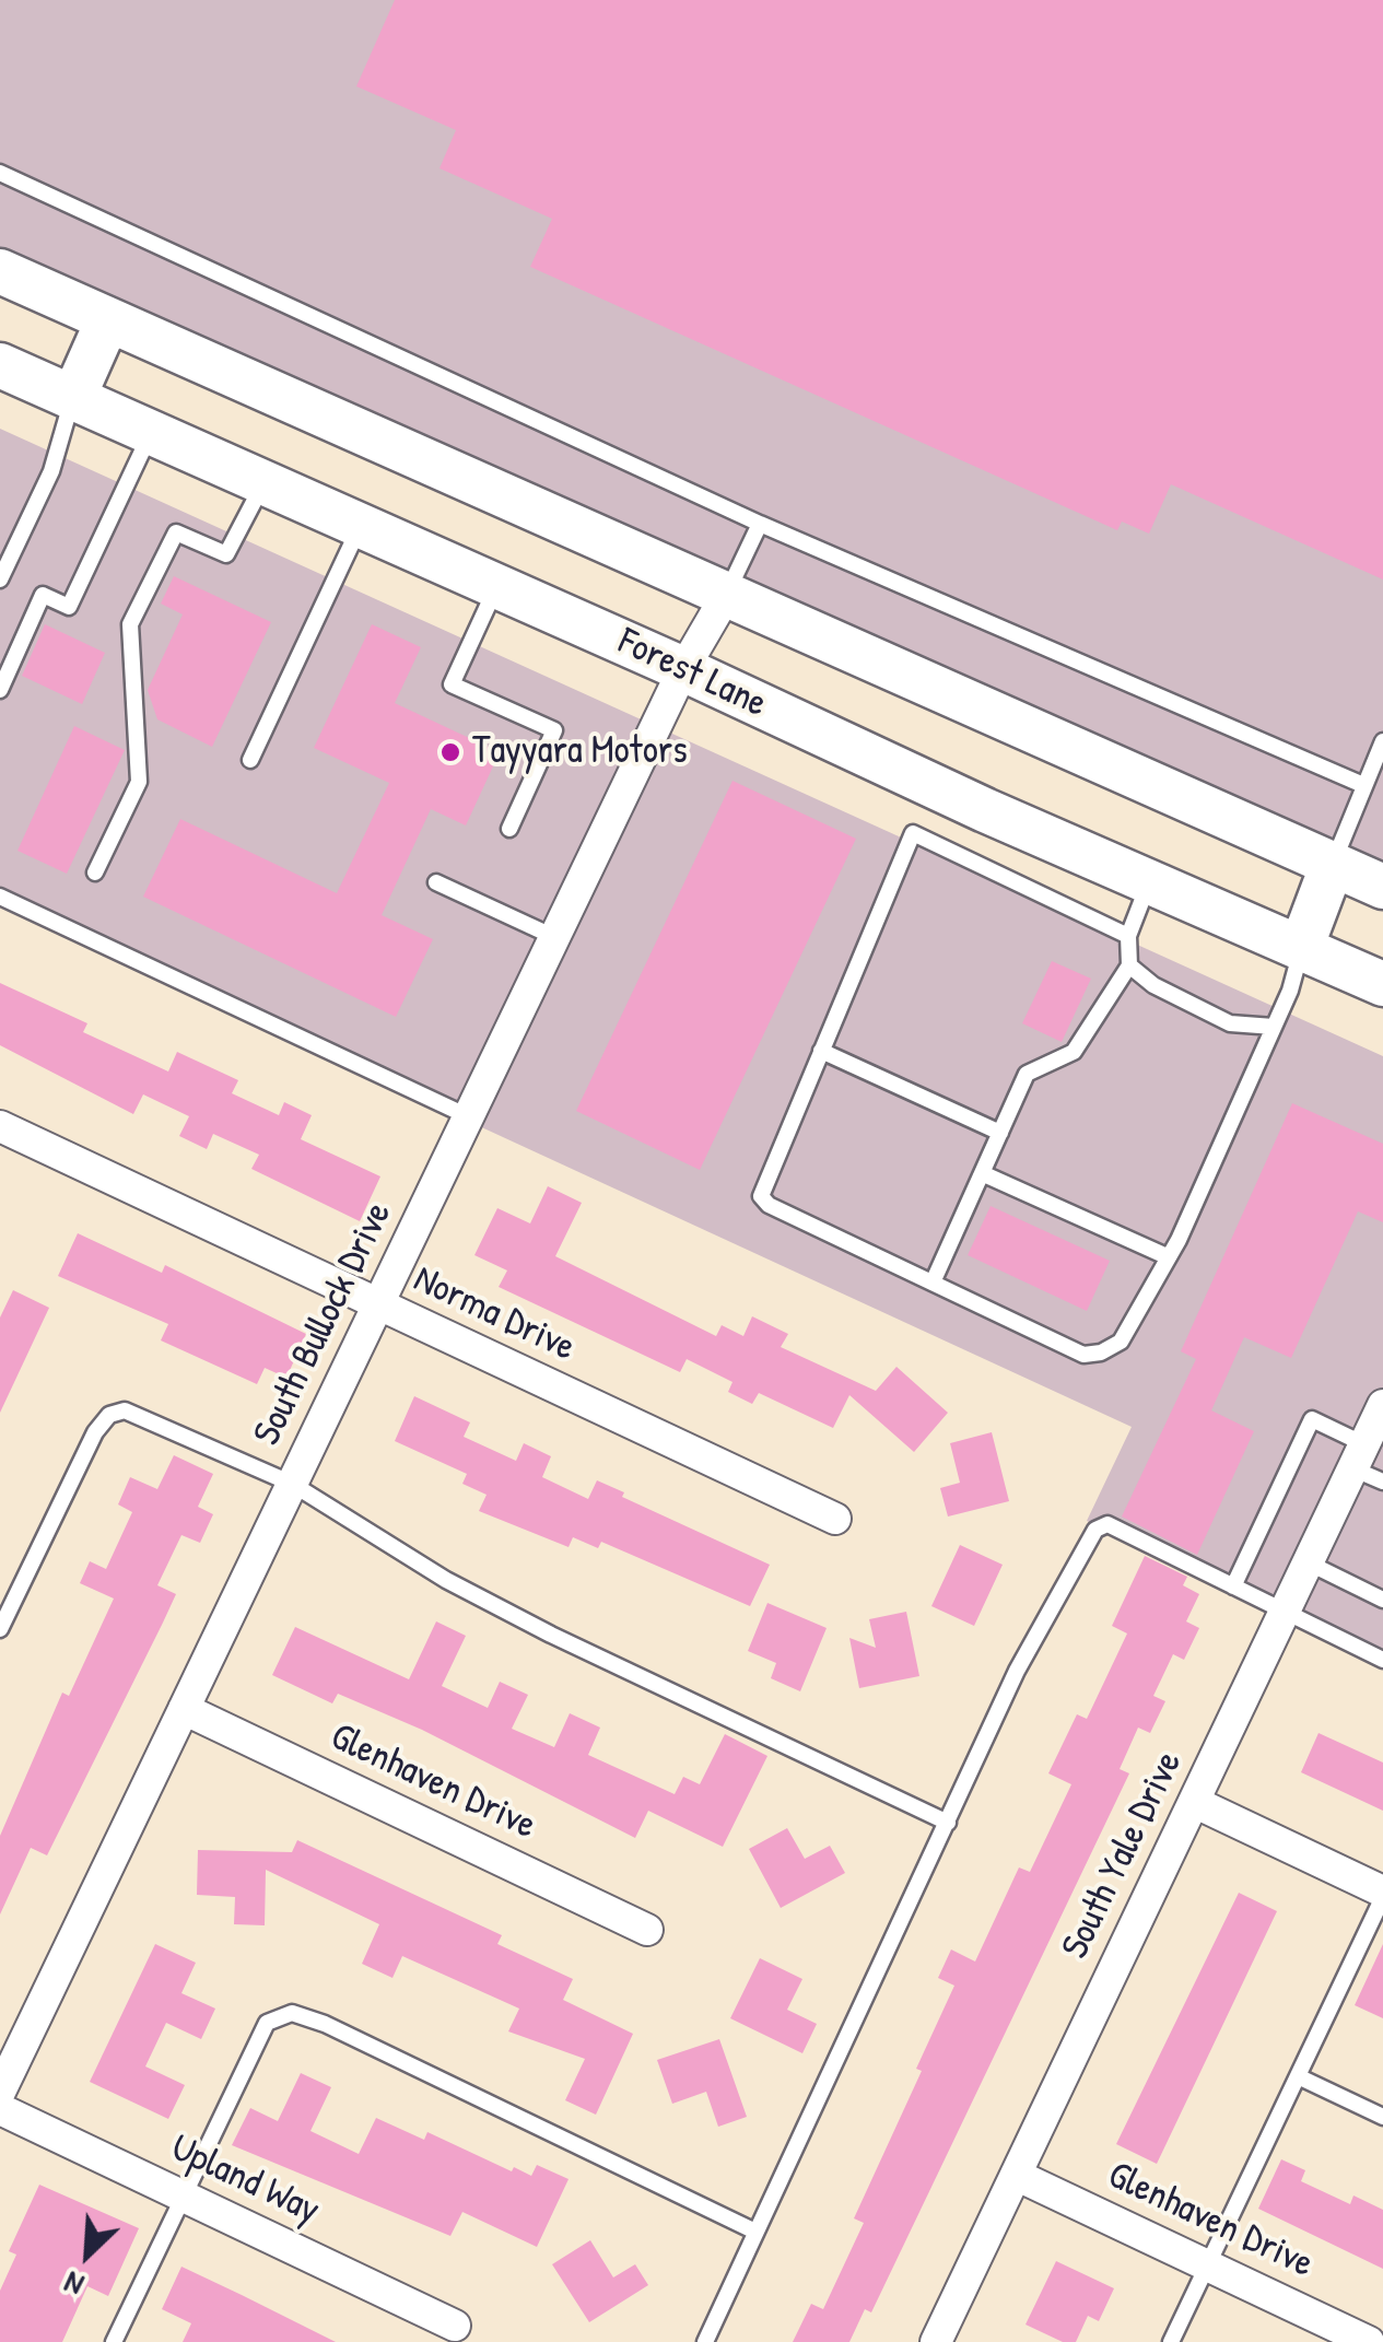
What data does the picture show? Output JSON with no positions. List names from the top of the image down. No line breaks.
{"streets":{"main road":["Forest Lane"],"street":["Norma Drive","South Bullock Drive","Glenhaven Drive","South Yale Drive","Upland Way"]},"crossings":[["Forest Lane","South Bullock Drive"],["Norma Drive","South Bullock Drive"],["South Bullock Drive","Glenhaven Drive"],["Glenhaven Drive","South Yale Drive"]],"places":["Tayyara Motors"],"north":"bottom left"}
